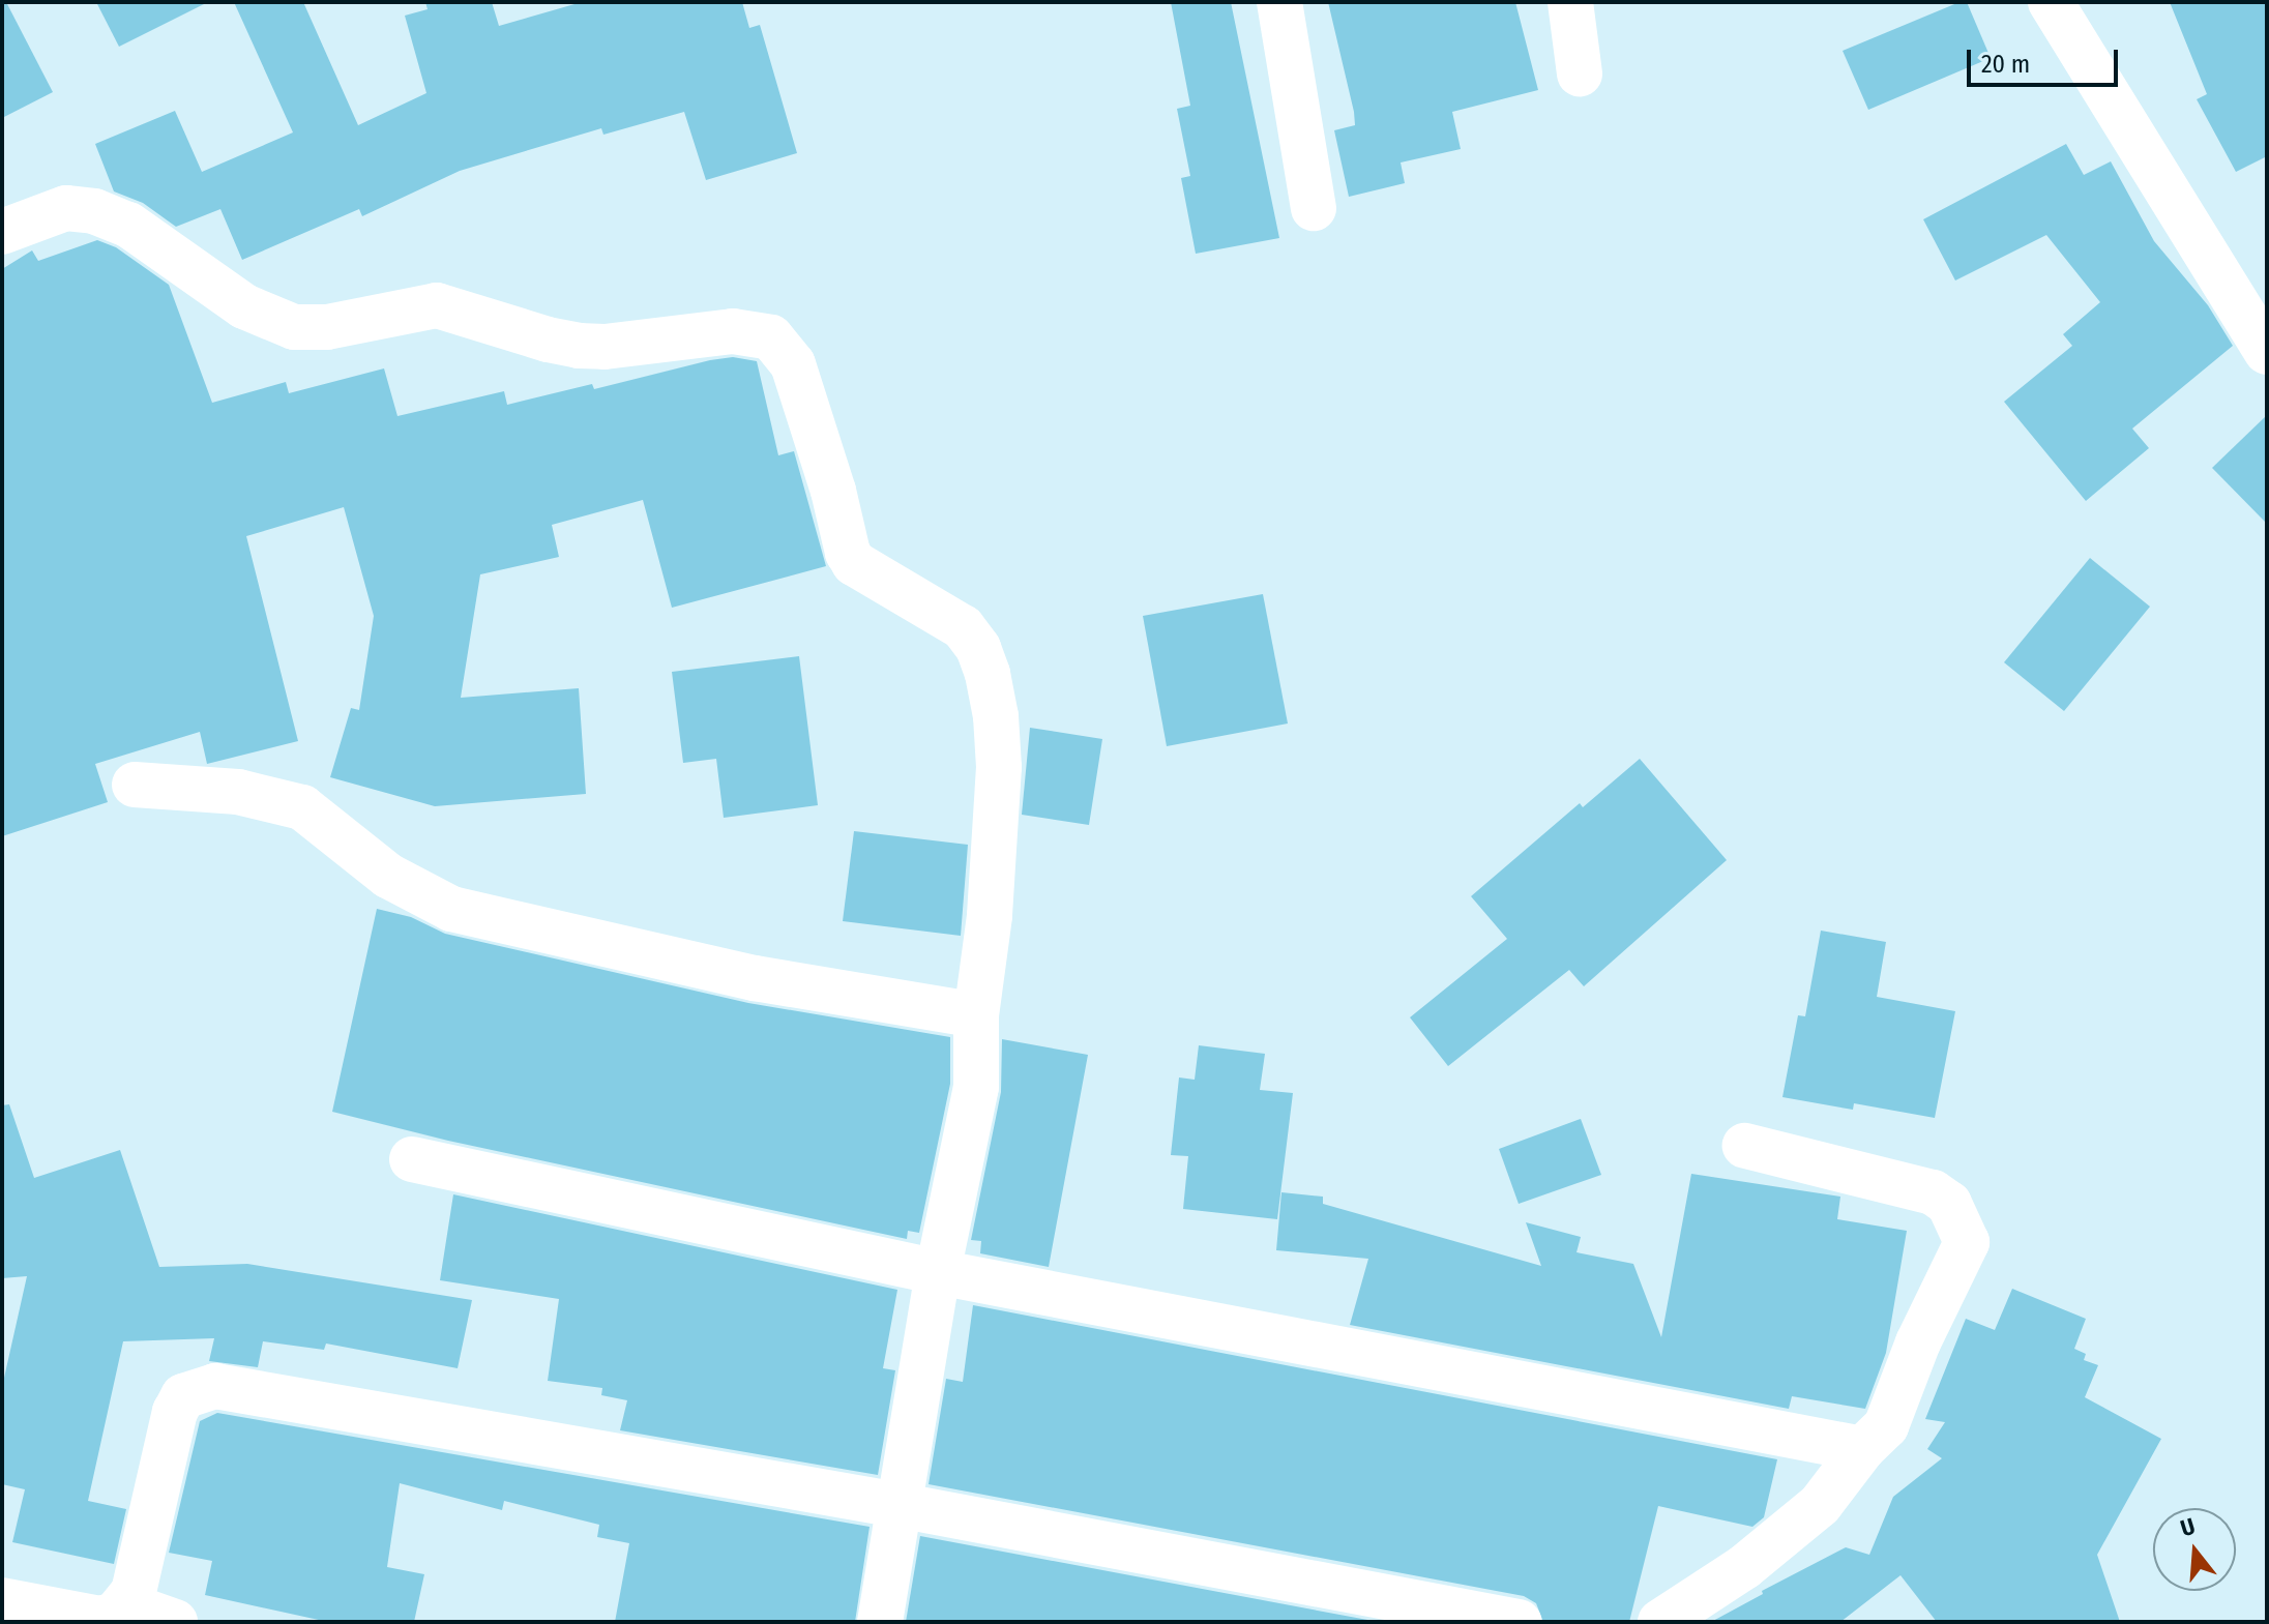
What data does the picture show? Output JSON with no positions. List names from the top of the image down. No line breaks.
{"scale_bar":"20 m","north":"top"}
